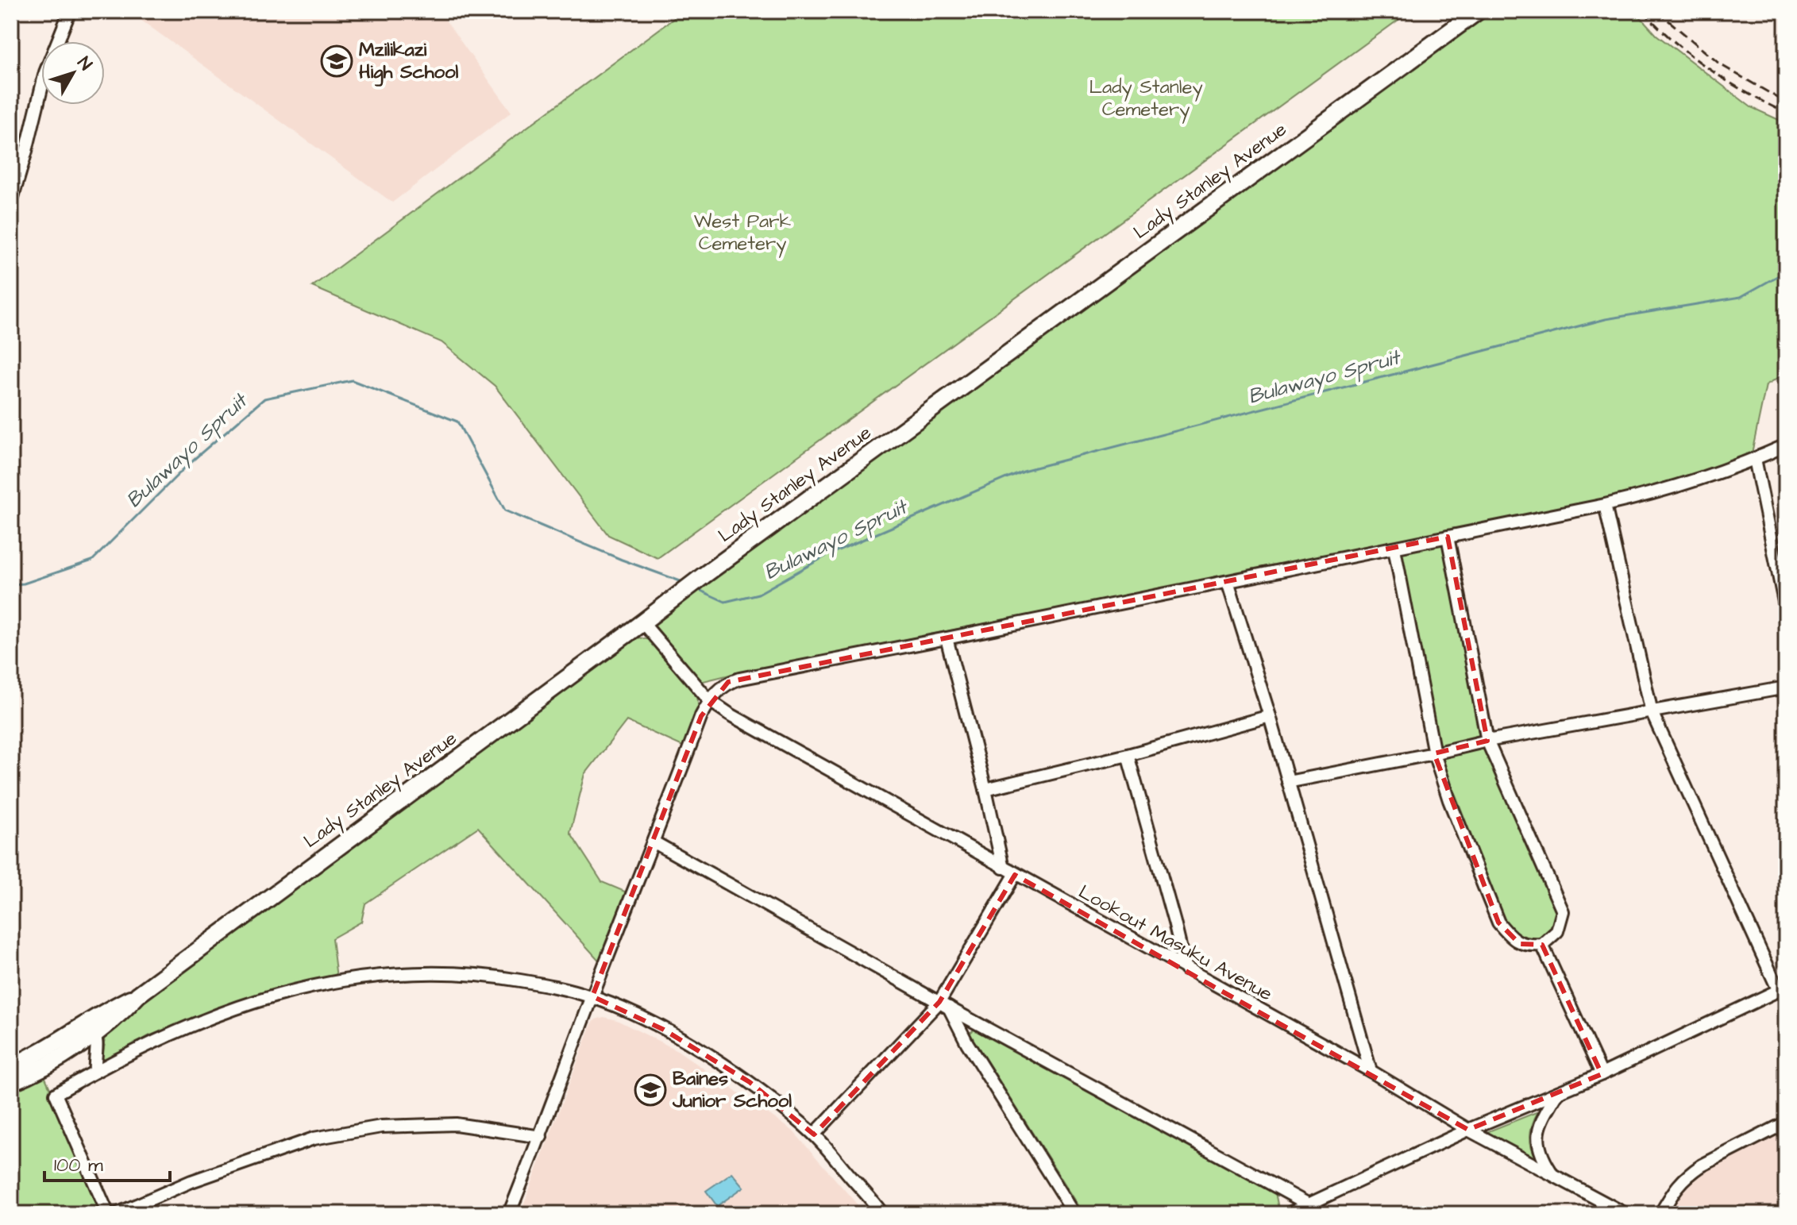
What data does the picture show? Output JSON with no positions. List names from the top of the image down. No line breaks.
{"streets":{"highway":["Lady Stanley Avenue"],"street":["Lookout Masuku Avenue"]},"crossings":[["Lady Stanley Avenue","Lookout Masuku Avenue"]],"water":["Bulawayo Spruit"],"parks":["Lady Stanley Cemetery","West Park Cemetery"],"places":{"school or university":["Mzilikazi High School","Baines Junior School"]},"scale_bar":"100 m","north":"top right"}
